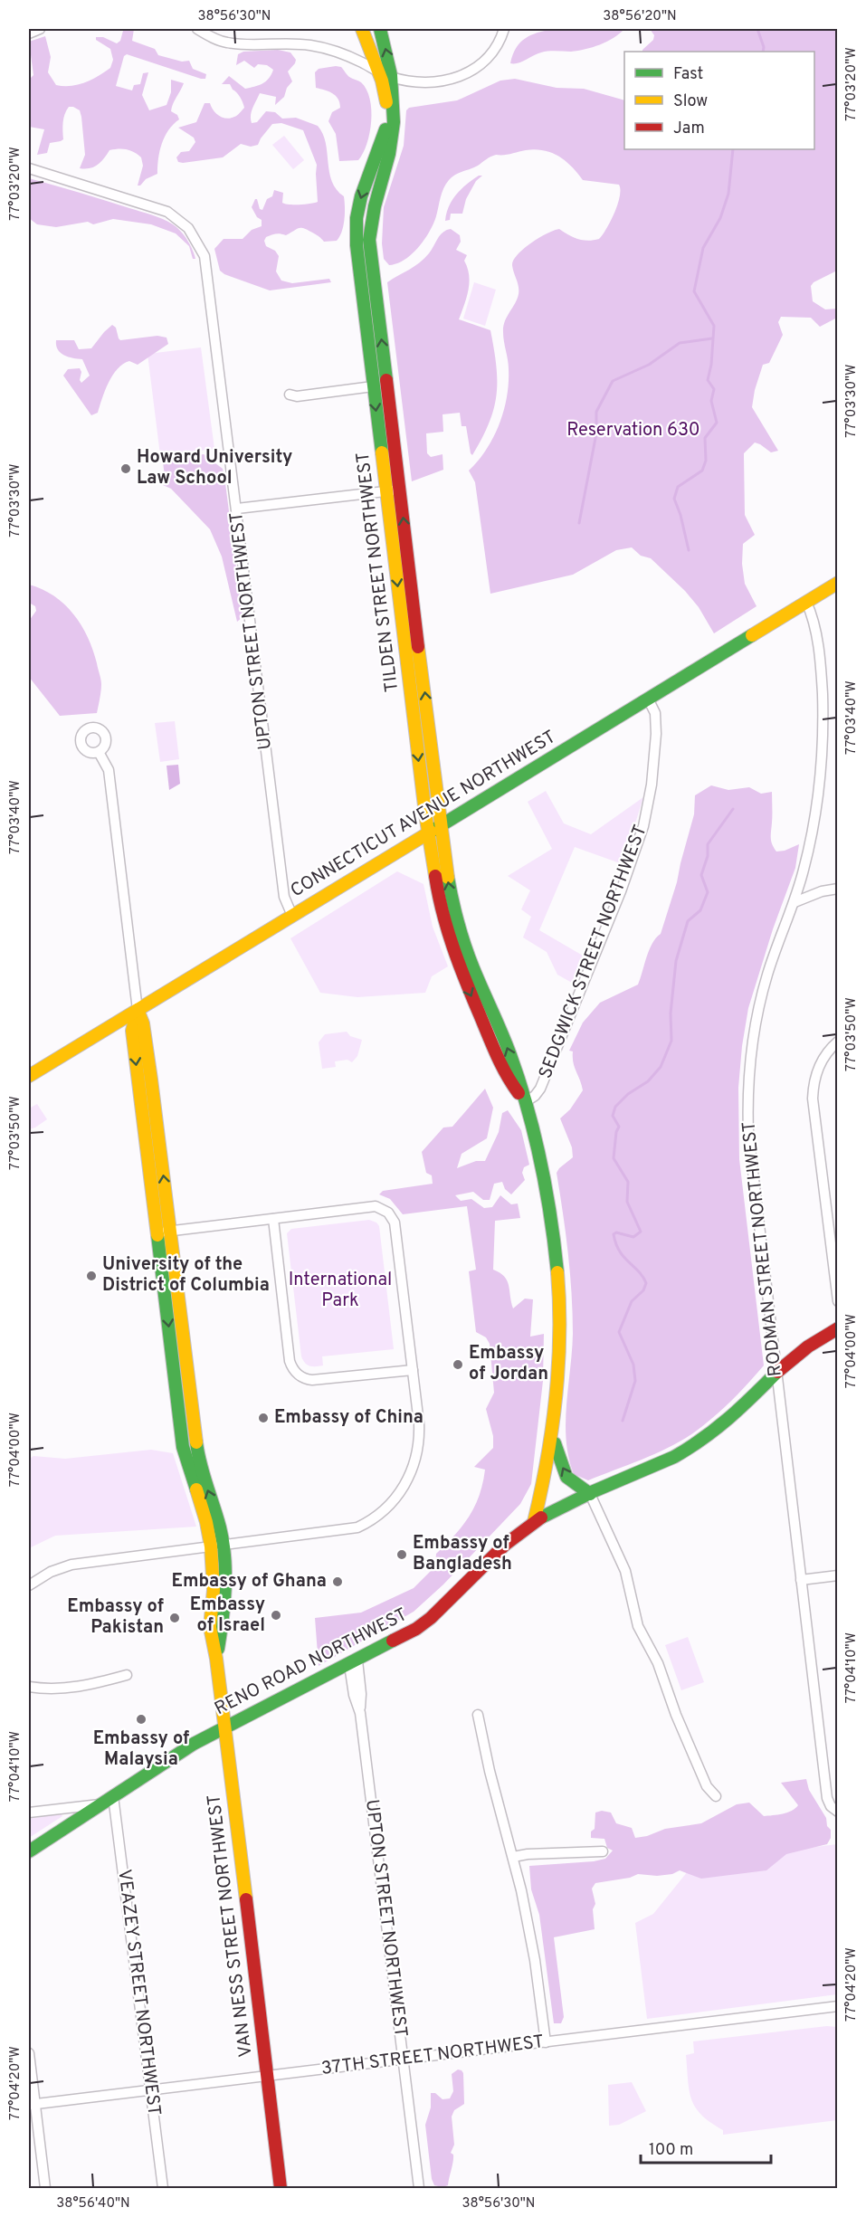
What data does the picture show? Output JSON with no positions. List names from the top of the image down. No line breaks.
{"streets":{"main road":["TILDEN STREET NORTHWEST","CONNECTICUT AVENUE NORTHWEST","RENO ROAD NORTHWEST","VAN NESS STREET NORTHWEST"],"street":["UPTON STREET NORTHWEST","SEDGWICK STREET NORTHWEST","RODMAN STREET NORTHWEST","VEAZEY STREET NORTHWEST","37TH STREET NORTHWEST"]},"crossings":[["TILDEN STREET NORTHWEST","CONNECTICUT AVENUE NORTHWEST"],["TILDEN STREET NORTHWEST","SEDGWICK STREET NORTHWEST"],["TILDEN STREET NORTHWEST","RENO ROAD NORTHWEST"],["UPTON STREET NORTHWEST","CONNECTICUT AVENUE NORTHWEST"],["UPTON STREET NORTHWEST","RENO ROAD NORTHWEST"],["UPTON STREET NORTHWEST","37TH STREET NORTHWEST"],["CONNECTICUT AVENUE NORTHWEST","SEDGWICK STREET NORTHWEST"],["CONNECTICUT AVENUE NORTHWEST","RODMAN STREET NORTHWEST"],["CONNECTICUT AVENUE NORTHWEST","VAN NESS STREET NORTHWEST"],["RODMAN STREET NORTHWEST","RENO ROAD NORTHWEST"],["RENO ROAD NORTHWEST","VAN NESS STREET NORTHWEST"],["RENO ROAD NORTHWEST","VEAZEY STREET NORTHWEST"],["VAN NESS STREET NORTHWEST","37TH STREET NORTHWEST"],["VEAZEY STREET NORTHWEST","37TH STREET NORTHWEST"]],"parks":["Reservation 630","International Park"],"places":["Howard University Law School","University of the District of Columbia","Embassy of Jordan","Embassy of China","Embassy of Bangladesh","Embassy of Ghana","Embassy of Israel","Embassy of Pakistan","Embassy of Malaysia"],"legend":["Fast","Slow","Jam"],"scale_bar":"100 m","coordinates":["38°56'30\"N","38°56'20\"N","77°03'20\"W","77°03'30\"W","77°03'40\"W","77°03'50\"W","77°04'00\"W","77°04'10\"W","77°04'20\"W","38°56'40\"N"]}
